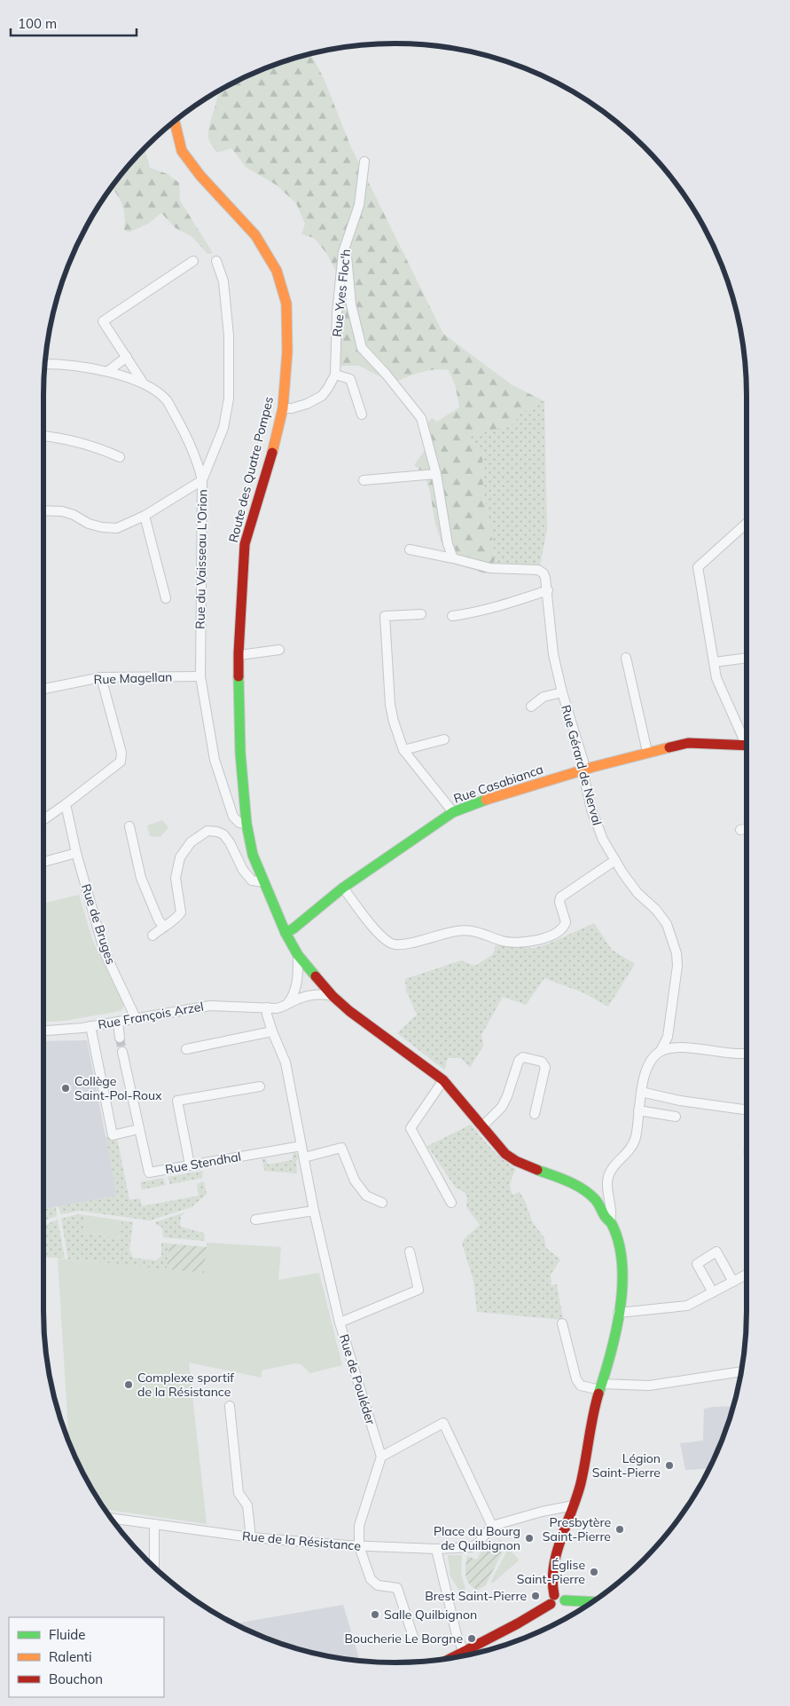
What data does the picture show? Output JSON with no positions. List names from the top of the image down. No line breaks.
{"streets":{"street":["Rue Yves Floc'h","Route des Quatre Pompes","Rue du Vaisseau L'Orion","Rue Magellan","Rue Gérard de Nerval","Rue Casabianca","Rue de Bruges","Rue François Arzel","Rue Stendhal","Rue de Pouléder","Rue de la Résistance"]},"crossings":[["Rue Yves Floc'h","Route des Quatre Pompes"],["Route des Quatre Pompes","Rue du Vaisseau L'Orion"],["Route des Quatre Pompes","Rue Gérard de Nerval"],["Route des Quatre Pompes","Rue Casabianca"],["Rue du Vaisseau L'Orion","Rue Magellan"],["Rue Gérard de Nerval","Rue Casabianca"],["Rue de Bruges","Rue François Arzel"],["Rue François Arzel","Rue de Pouléder"],["Rue Stendhal","Rue de Pouléder"]],"places":["Collège Saint-Pol-Roux","Complexe sportif de la Résistance","Légion Saint-Pierre","Presbytère Saint-Pierre","Place du Bourg de Quilbignon","Église Saint-Pierre","Brest Saint-Pierre","Salle Quilbignon","Boucherie Le Borgne"],"legend":["Fluide","Ralenti","Bouchon"],"scale_bar":"100 m"}
